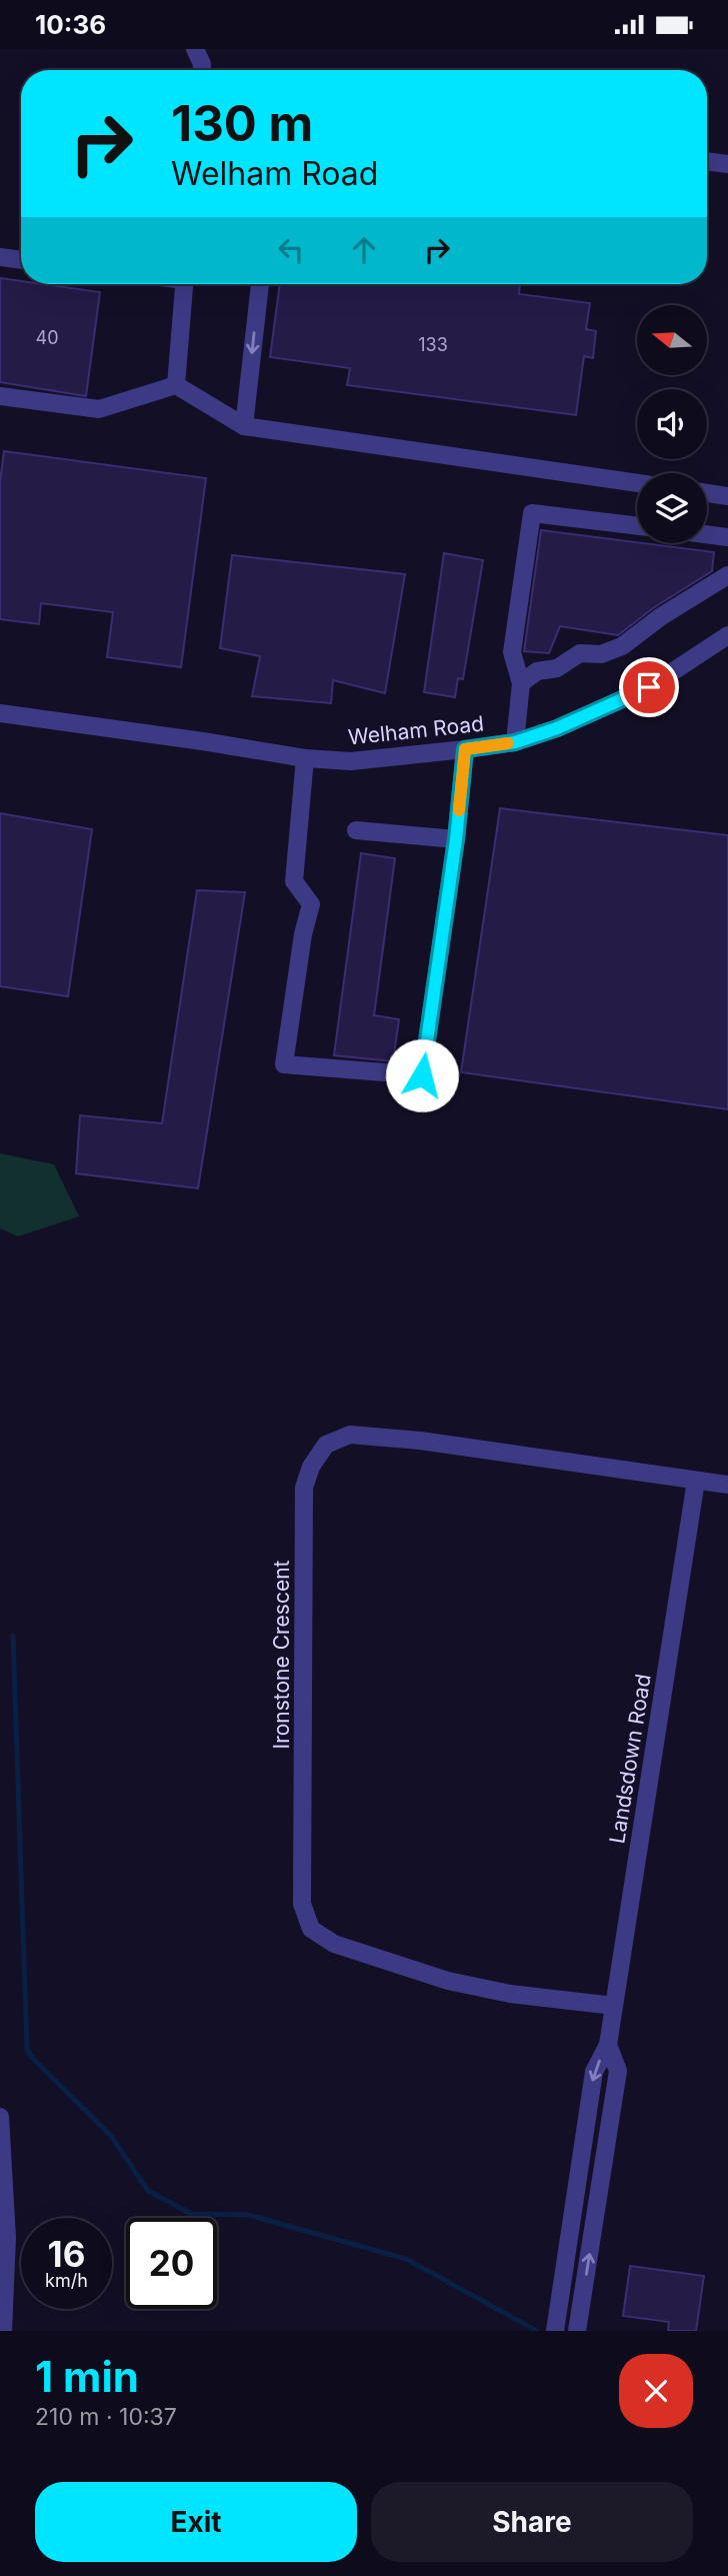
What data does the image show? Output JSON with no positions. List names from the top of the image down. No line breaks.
{"streets":{"street":["Welham Road","Ironstone Crescent","Landsdown Road"]},"crossings":[["Ironstone Crescent","Landsdown Road"]],"house_numbers":["40","133"],"north":"left","page":{"status":"10:36","turn":["130 m","Welham Road"],"speed":"16 km/h","limit":"20","heading":["1 min","210 m · 10:37"],"buttons":["Exit","Share"]}}
